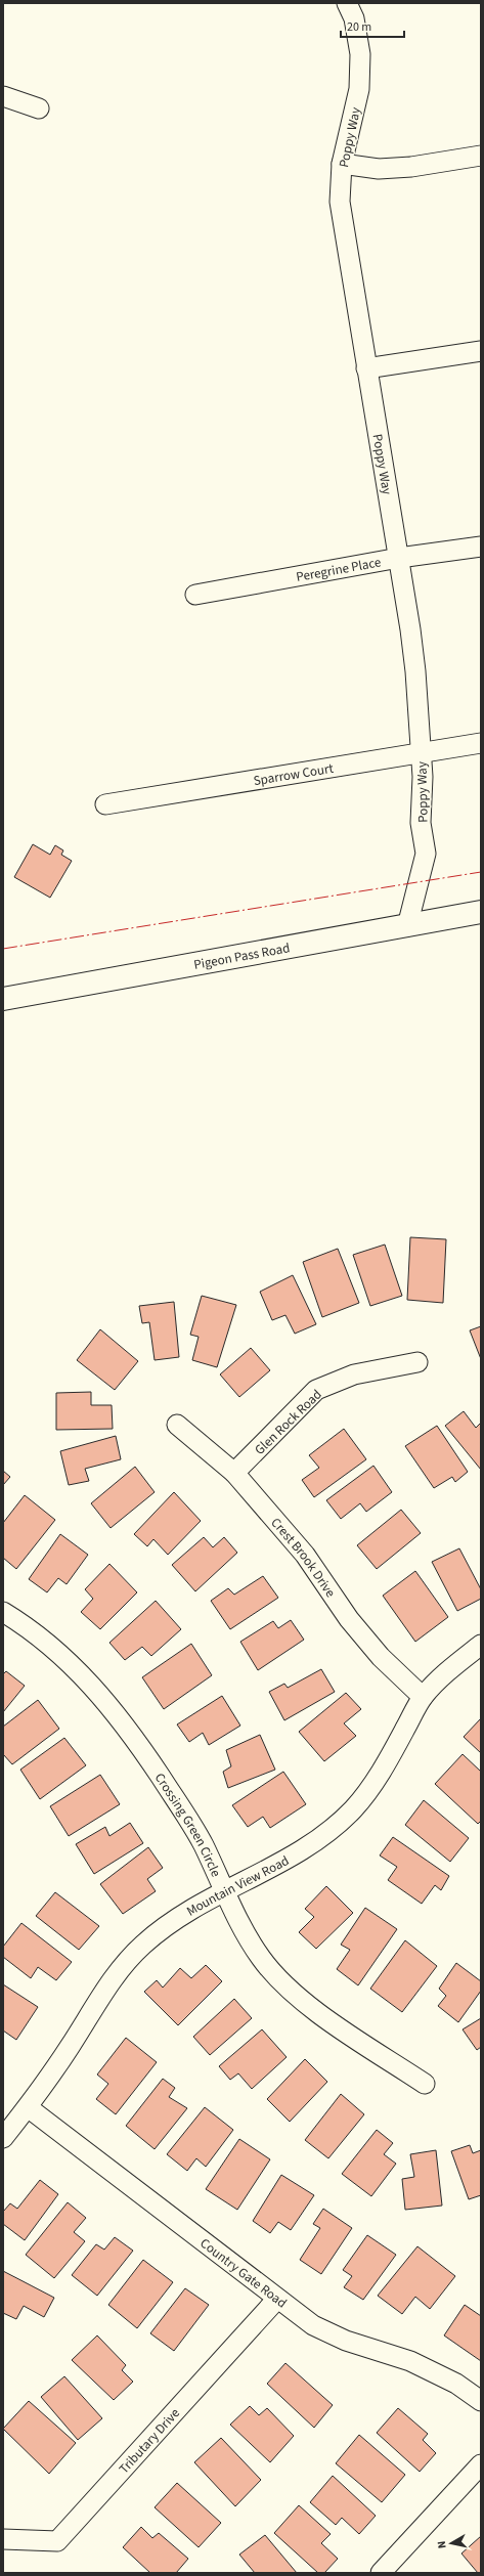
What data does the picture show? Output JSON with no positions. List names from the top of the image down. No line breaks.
{"streets":{"main road":["Pigeon Pass Road"],"street":["Poppy Way","Peregrine Place","Sparrow Court","Glen Rock Road","Crest Brook Drive","Crossing Green Circle","Mountain View Road","Country Gate Road","Tributary Drive"]},"crossings":[["Poppy Way","Peregrine Place"],["Poppy Way","Sparrow Court"],["Poppy Way","Pigeon Pass Road"],["Glen Rock Road","Crest Brook Drive"],["Crest Brook Drive","Mountain View Road"],["Crossing Green Circle","Mountain View Road"],["Mountain View Road","Country Gate Road"],["Country Gate Road","Tributary Drive"]],"scale_bar":"20 m","north":"left"}
